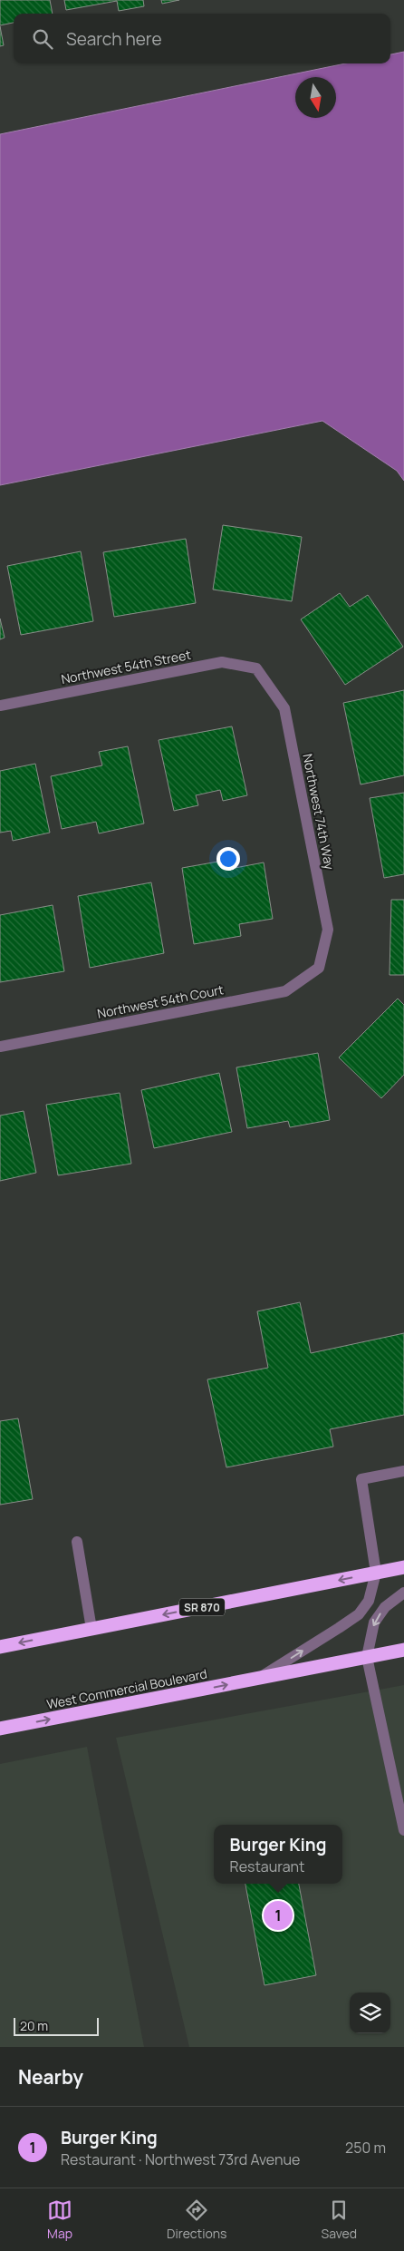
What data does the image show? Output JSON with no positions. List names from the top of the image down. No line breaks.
{"streets":{"highway":["SR 870","West Commercial Boulevard"],"street":["Northwest 54th Street","Northwest 74th Way","Northwest 54th Court"]},"crossings":[["Northwest 54th Street","Northwest 74th Way"],["Northwest 74th Way","Northwest 54th Court"],["SR 870","West Commercial Boulevard"]],"one_way":["West Commercial Boulevard"],"scale_bar":"20 m","north":"bottom","page":{"search":"Search here","popup":["Burger King","Restaurant"],"pins":"1","scale":"20 m","heading":"Nearby","list":[{"mark":"1","name":"Burger King","note":"Restaurant · Northwest 73rd Avenue","value":"250 m"}],"nav":["Map","Directions","Saved"]}}
